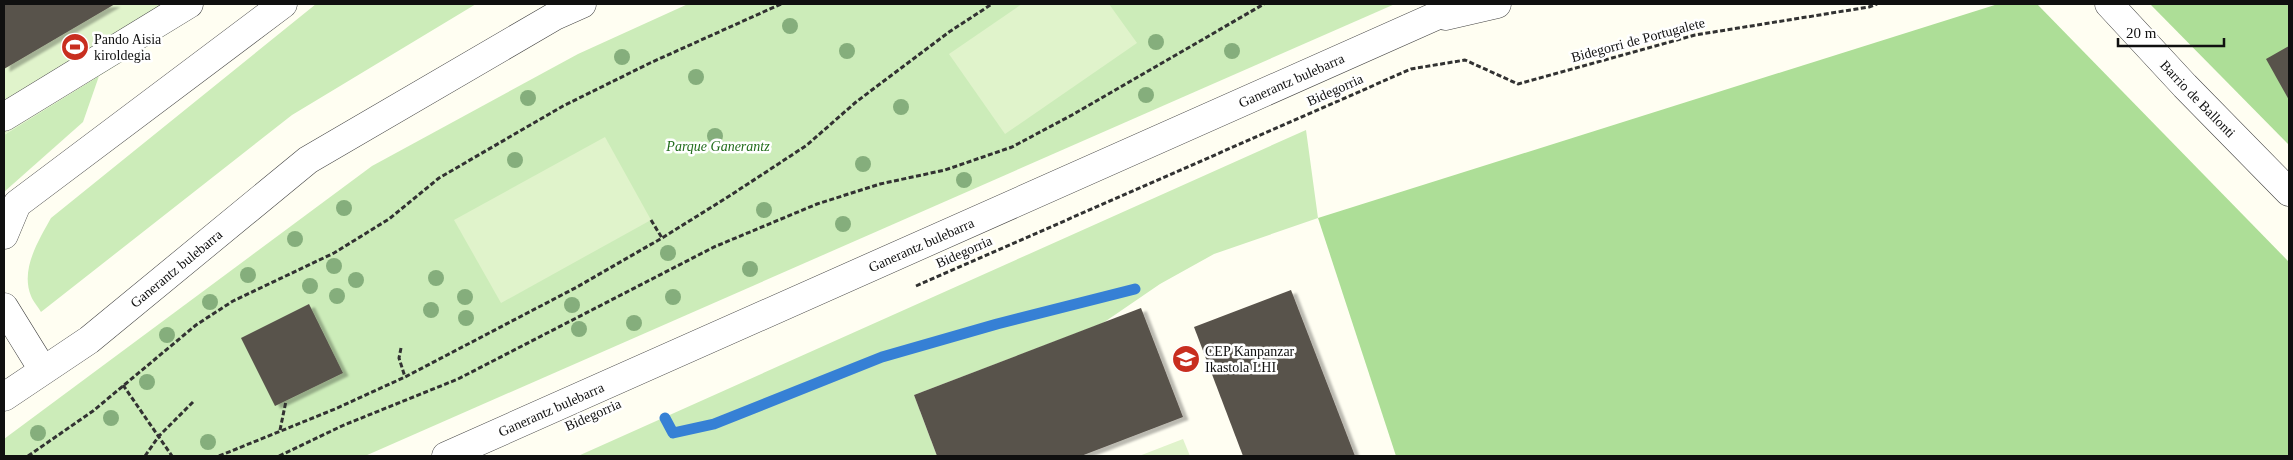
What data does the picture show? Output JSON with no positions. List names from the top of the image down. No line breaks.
{"streets":{"street":["Ganerantz bulebarra","Barrio de Ballonti"],"path":["Bidegorri de Portugalete","Bidegorria"]},"crossings":[["Bidegorri de Portugalete","Bidegorria"]],"parks":["Parque Ganerantz"],"places":{"sports":["Pando Aisia kiroldegia"],"school or university":["CEP Kanpanzar Ikastola LHI"]},"scale_bar":"20 m"}
